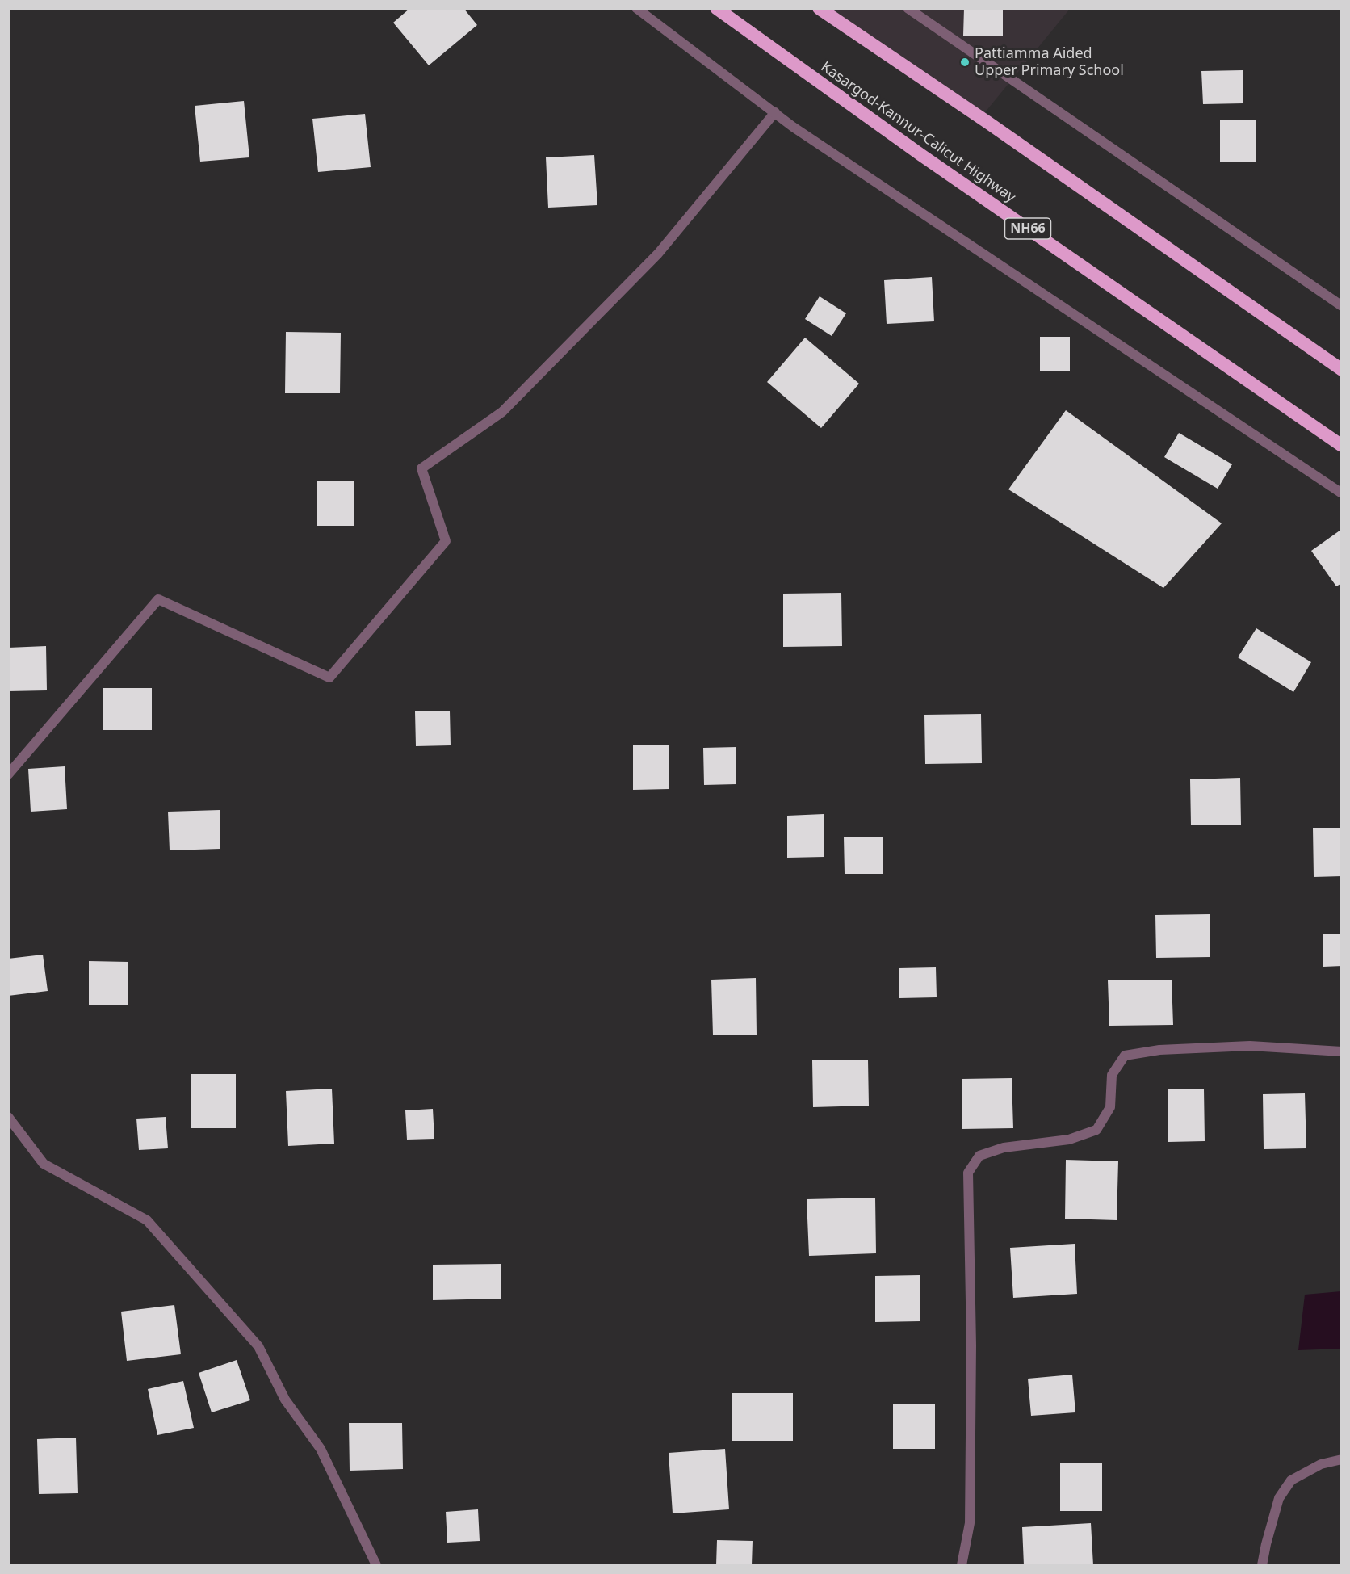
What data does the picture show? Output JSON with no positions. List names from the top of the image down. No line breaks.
{"streets":{"highway":["Kasargod-Kannur-Calicut Highway","NH66"]},"places":["Pattiamma Aided Upper Primary School"]}
